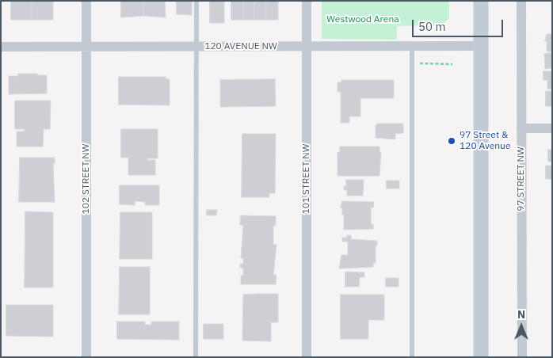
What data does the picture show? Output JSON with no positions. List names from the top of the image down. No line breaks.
{"streets":{"street":["120 AVENUE NW","102 STREET NW","101 STREET NW","97 STREET NW"]},"crossings":[["120 AVENUE NW","102 STREET NW"],["120 AVENUE NW","101 STREET NW"]],"parks":["Westwood Arena"],"places":["97 Street & 120 Avenue"],"scale_bar":"50 m","north":"top"}
